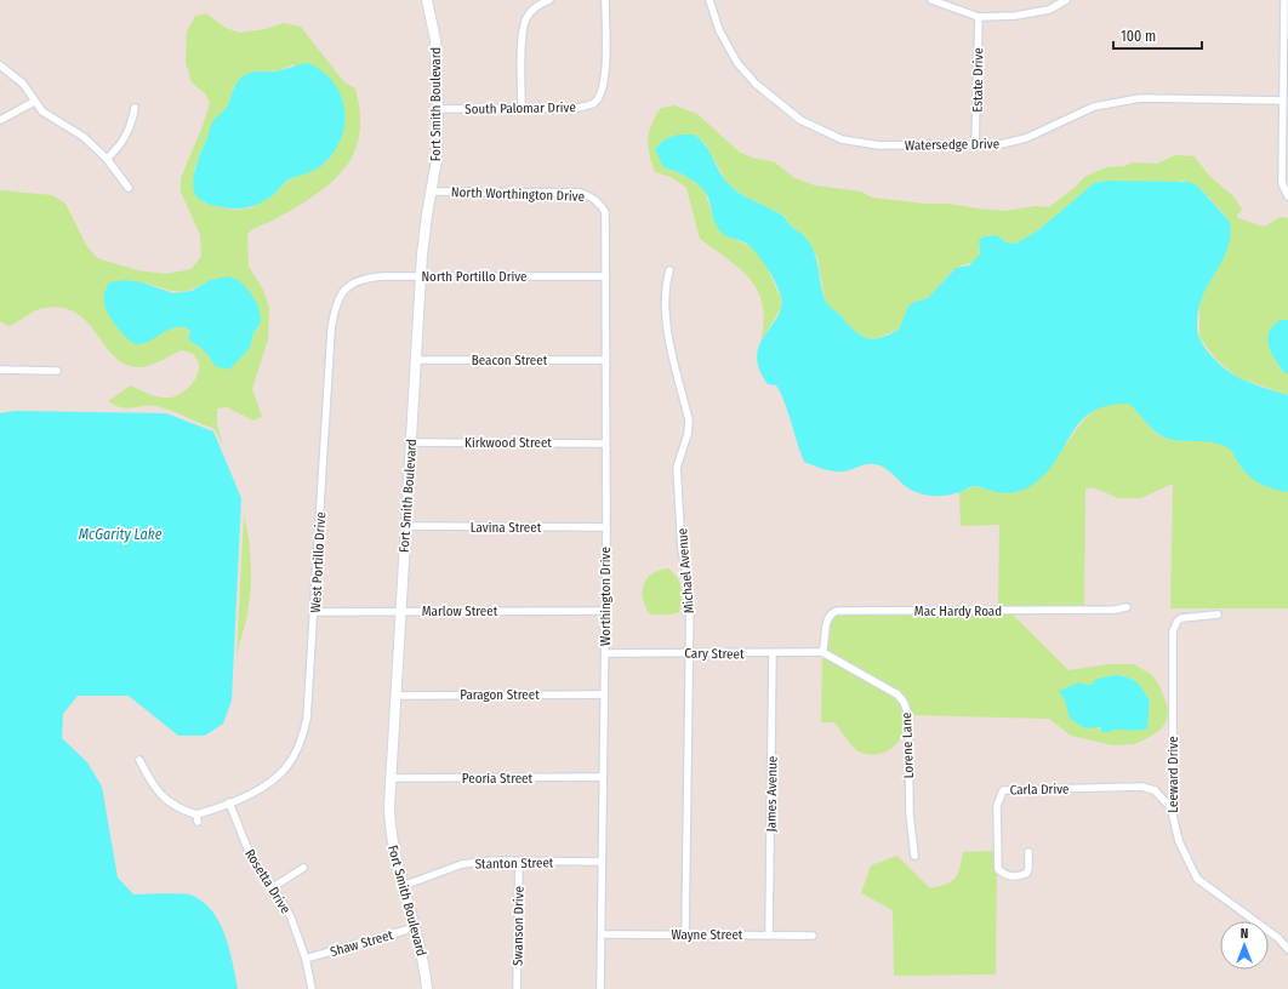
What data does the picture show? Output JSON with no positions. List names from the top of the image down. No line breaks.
{"streets":{"street":["Estate Drive","Fort Smith Boulevard","South Palomar Drive","Watersedge Drive","North Worthington Drive","North Portillo Drive","Beacon Street","Kirkwood Street","Lavina Street","West Portillo Drive","Michael Avenue","Worthington Drive","Marlow Street","Mac Hardy Road","Cary Street","Paragon Street","Lorene Lane","Leeward Drive","Peoria Street","Carla Drive","James Avenue","Stanton Street","Rosetta Drive","Swanson Drive","Wayne Street","Shaw Street"]},"crossings":[["Estate Drive","Watersedge Drive"],["Fort Smith Boulevard","South Palomar Drive"],["Fort Smith Boulevard","North Worthington Drive"],["Fort Smith Boulevard","North Portillo Drive"],["Fort Smith Boulevard","Beacon Street"],["Fort Smith Boulevard","Kirkwood Street"],["Fort Smith Boulevard","Lavina Street"],["Fort Smith Boulevard","Marlow Street"],["Fort Smith Boulevard","Paragon Street"],["Fort Smith Boulevard","Peoria Street"],["Fort Smith Boulevard","Stanton Street"],["Fort Smith Boulevard","Shaw Street"],["North Worthington Drive","Worthington Drive"],["North Portillo Drive","West Portillo Drive"],["North Portillo Drive","Worthington Drive"],["Beacon Street","Worthington Drive"],["Kirkwood Street","Worthington Drive"],["Lavina Street","Worthington Drive"],["West Portillo Drive","Marlow Street"],["West Portillo Drive","Rosetta Drive"],["Michael Avenue","Cary Street"],["Michael Avenue","Wayne Street"],["Worthington Drive","Marlow Street"],["Worthington Drive","Cary Street"],["Worthington Drive","Paragon Street"],["Worthington Drive","Peoria Street"],["Worthington Drive","Stanton Street"],["Worthington Drive","Wayne Street"],["Mac Hardy Road","Cary Street"],["Mac Hardy Road","Lorene Lane"],["Cary Street","Lorene Lane"],["Cary Street","James Avenue"],["Leeward Drive","Carla Drive"],["James Avenue","Wayne Street"],["Stanton Street","Swanson Drive"],["Rosetta Drive","Shaw Street"]],"water":["McGarity Lake"],"scale_bar":"100 m","north":"top"}
